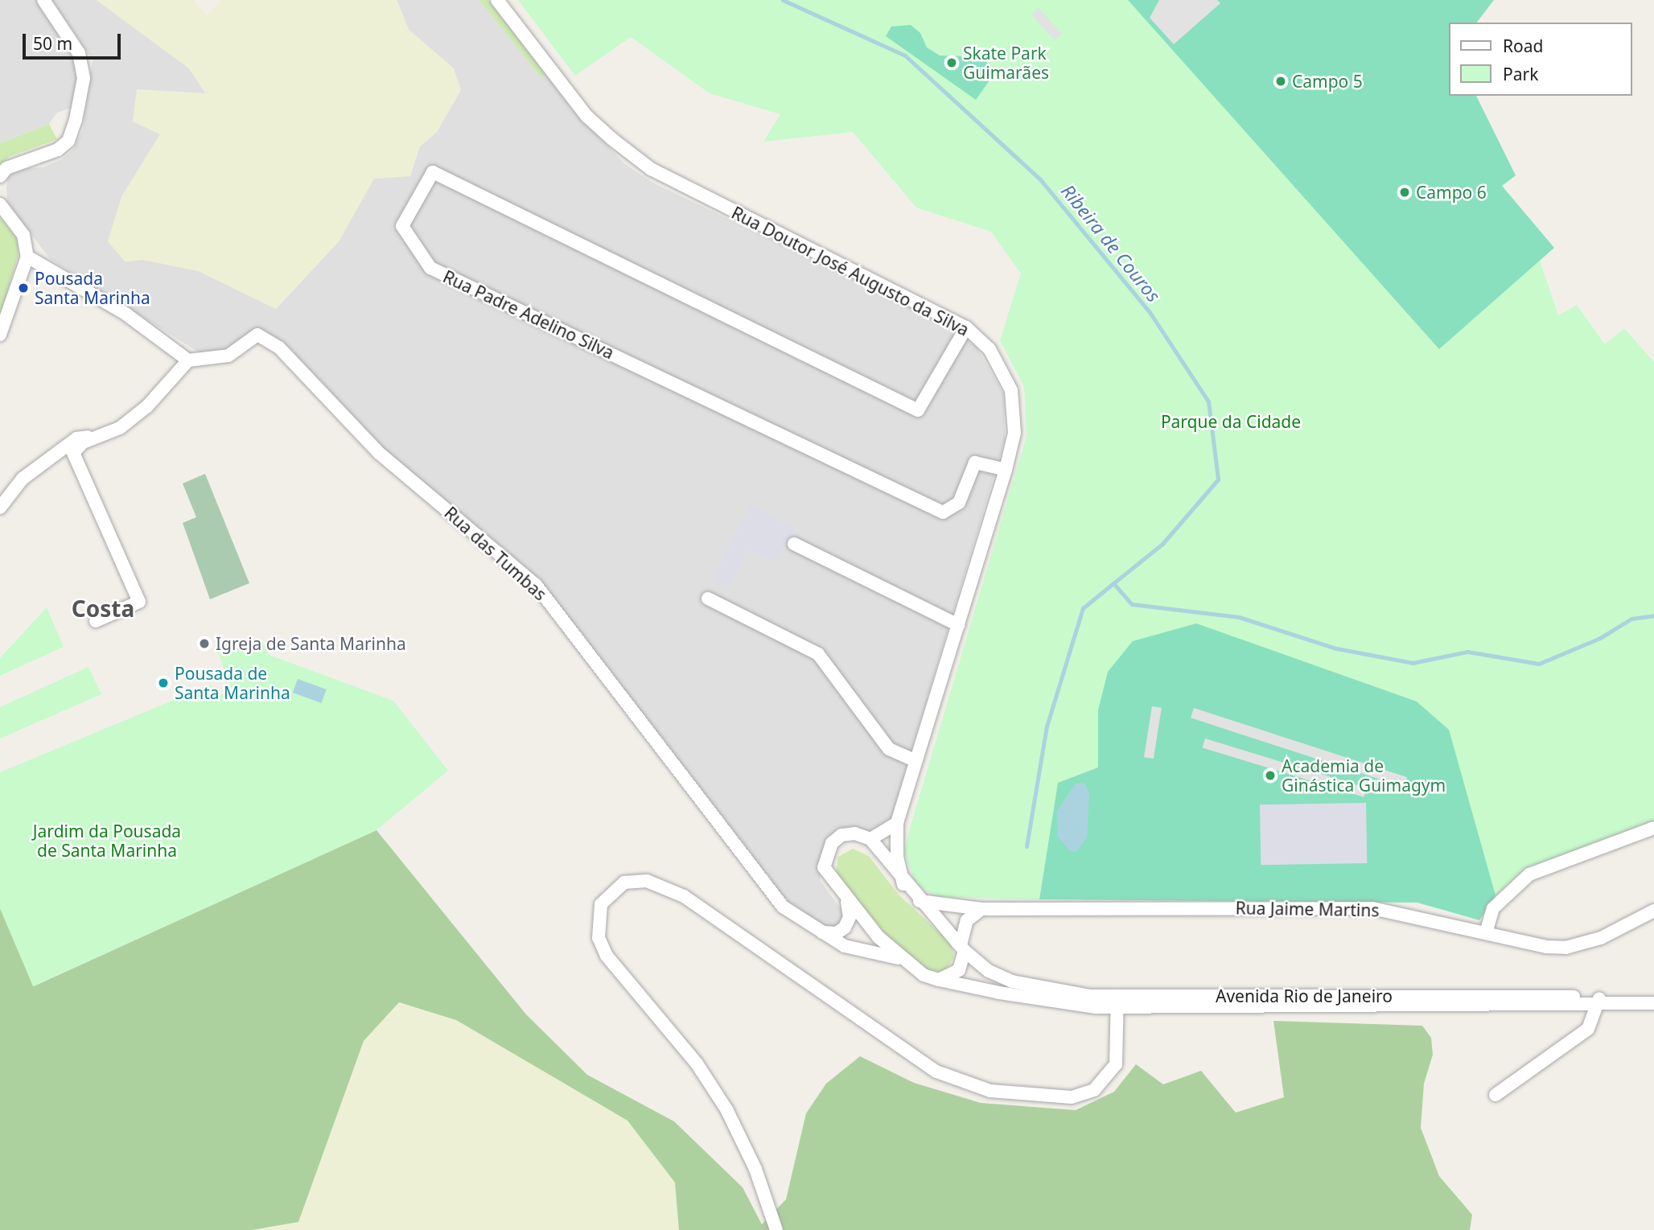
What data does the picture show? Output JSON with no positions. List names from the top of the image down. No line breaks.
{"streets":{"street":["Rua Doutor José Augusto da Silva","Rua Padre Adelino Silva","Rua das Tumbas","Rua Jaime Martins","Avenida Rio de Janeiro"]},"crossings":[["Rua Doutor José Augusto da Silva","Rua Padre Adelino Silva"],["Rua Doutor José Augusto da Silva","Avenida Rio de Janeiro"],["Rua Jaime Martins","Avenida Rio de Janeiro"]],"districts":["Costa"],"water":["Ribeira de Couros"],"parks":["Parque da Cidade","Jardim da Pousada de Santa Marinha"],"places":["Skate Park Guimarães","Campo 5","Campo 6","Pousada Santa Marinha","Igreja de Santa Marinha","Pousada de Santa Marinha","Academia de Ginástica Guimagym"],"legend":["Road","Park"],"scale_bar":"50 m"}
